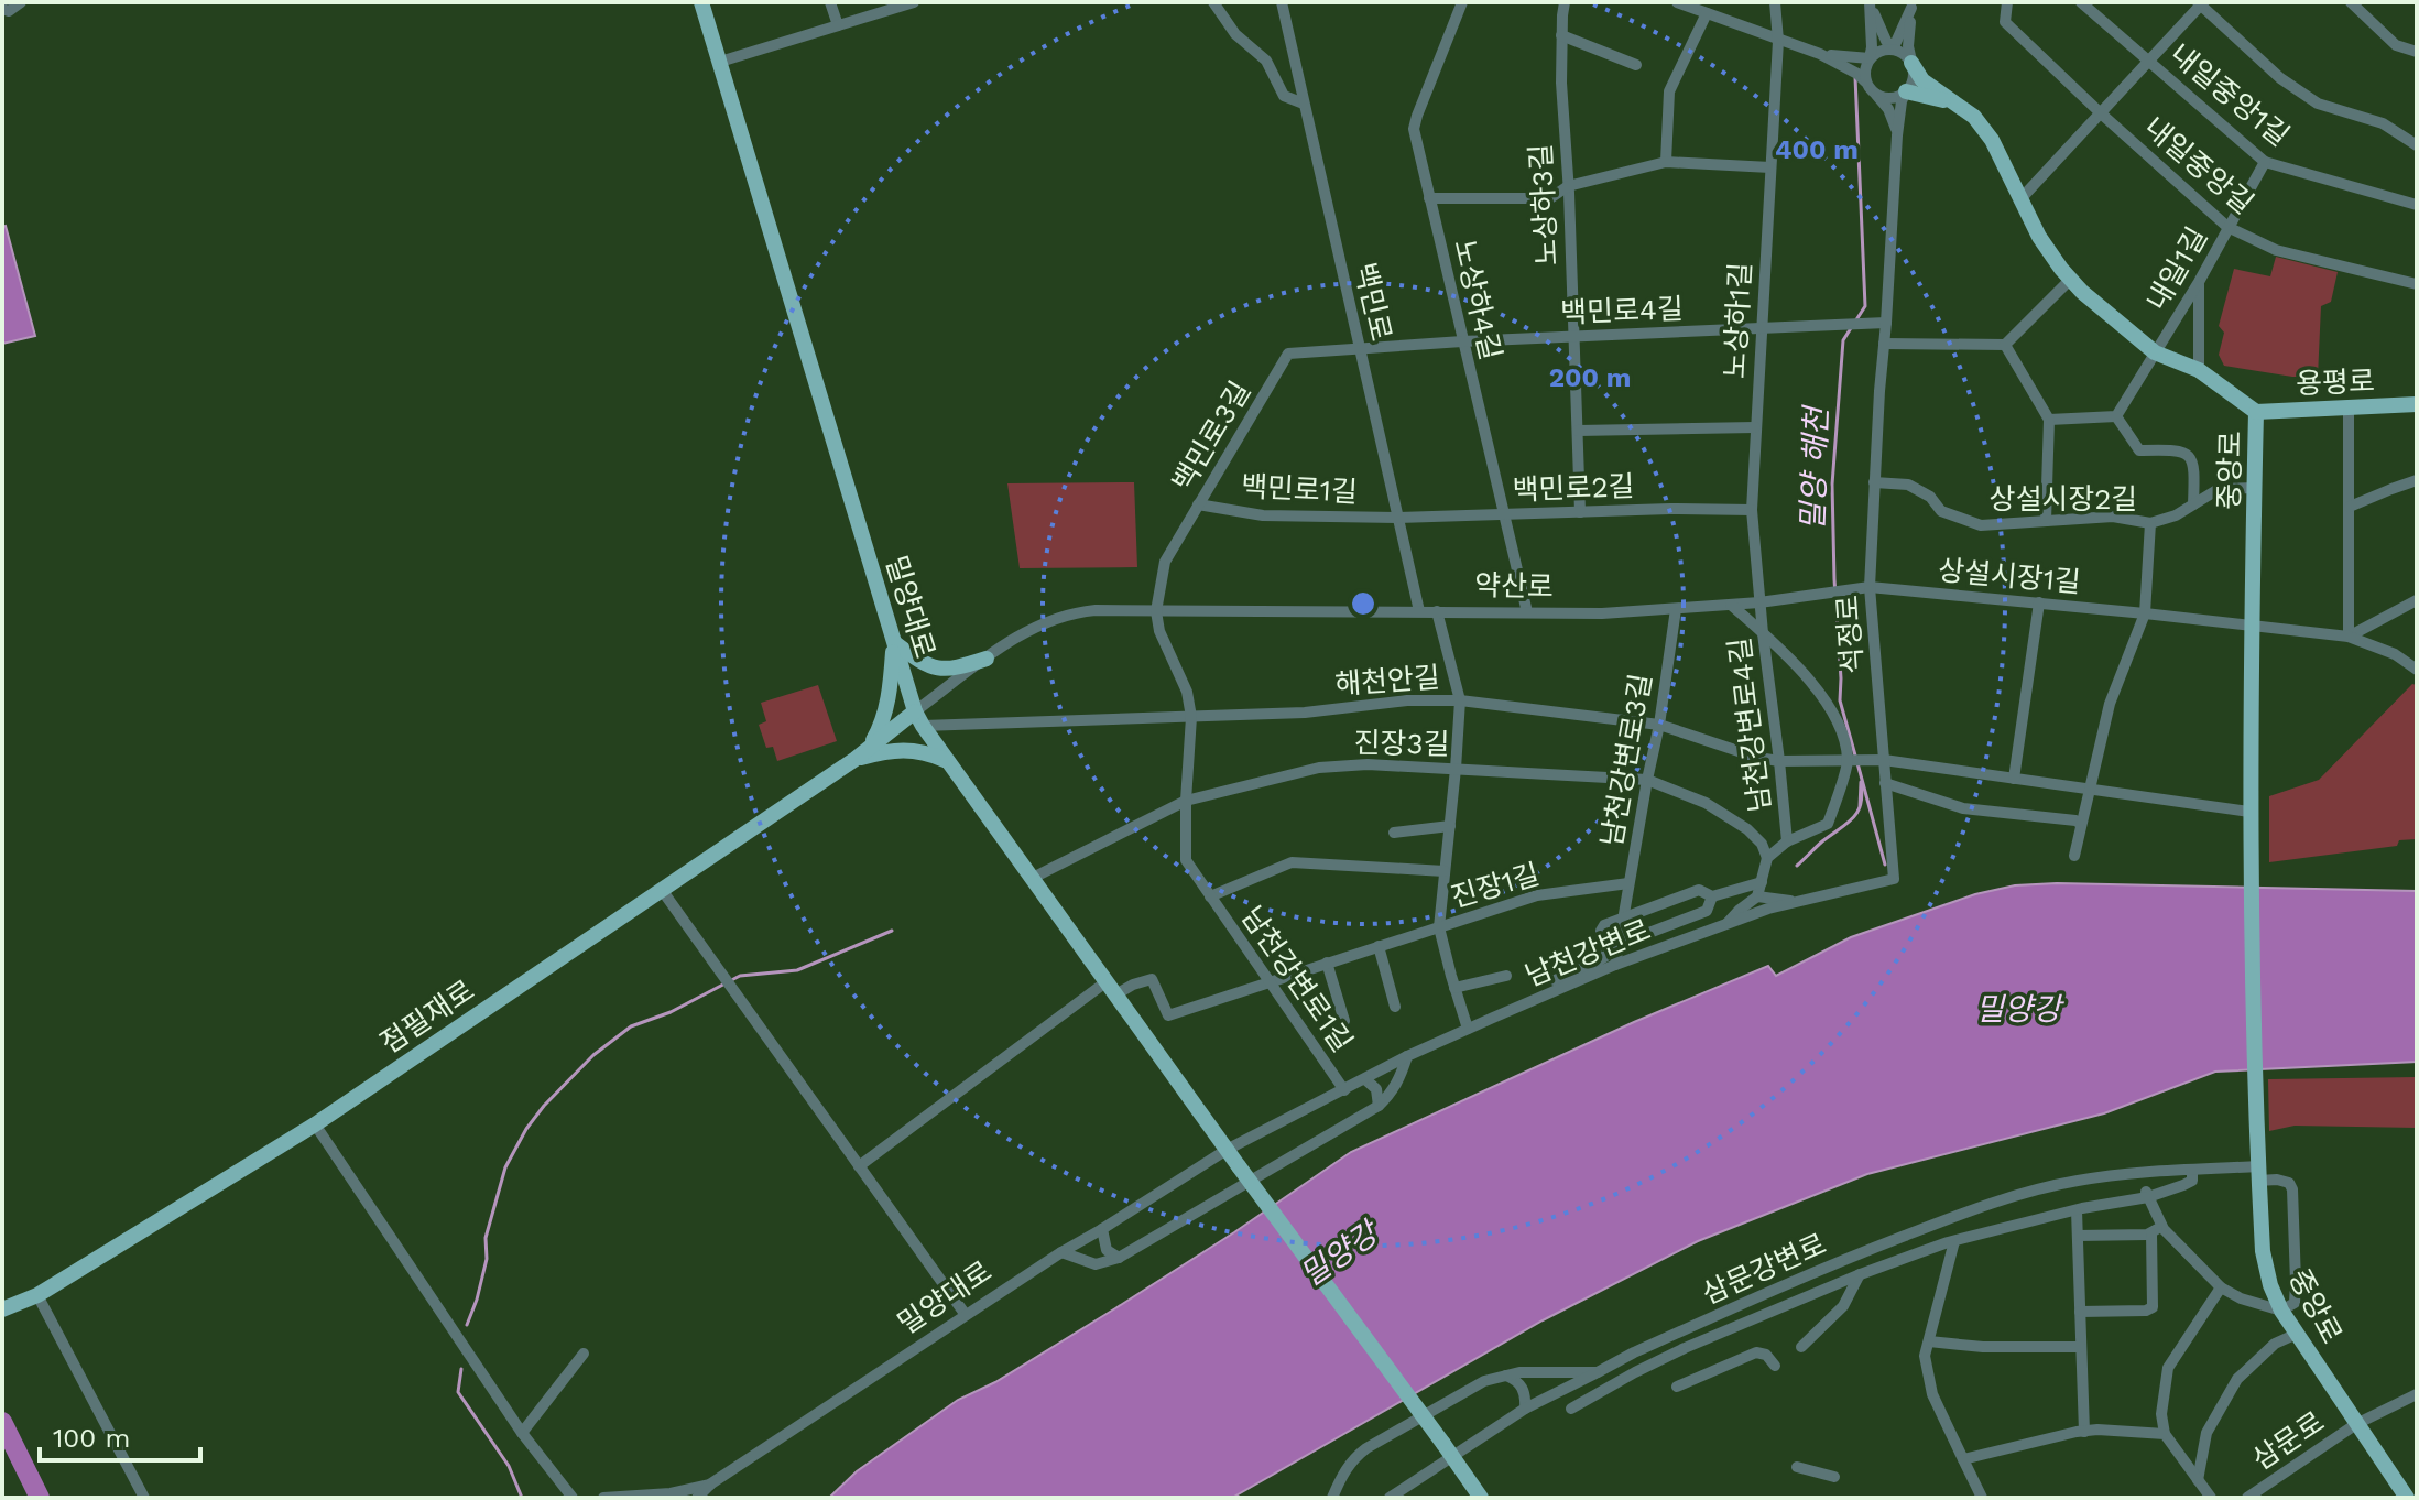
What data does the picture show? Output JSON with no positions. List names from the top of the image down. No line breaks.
{"streets":{"main road":["용평로","중앙로","약산로","밀양대로","점필재로"],"street":["내일중앙1길","내일중앙길","노상하3길","내일1길","노상하4길","백민로","백민로4길","노상하1길","백민로3길","백민로2길","백민로1길","상설시장2길","상설시장1길","석정로","해천안길","남천강변로4길","진장3길","남천강변로3길","진장1길","남천강변로","남천강변로1길","삼문강변로","삼문로"]},"crossings":[["내일중앙1길","내일1길"],["내일중앙길","내일1길"],["노상하3길","백민로4길"],["노상하3길","백민로2길"],["내일1길","중앙로"],["노상하4길","백민로4길"],["노상하4길","백민로2길"],["노상하4길","약산로"],["백민로","백민로4길"],["백민로","백민로3길"],["백민로","백민로2길"],["백민로","백민로1길"],["백민로","약산로"],["백민로4길","노상하1길"],["백민로4길","백민로3길"],["백민로4길","석정로"],["노상하1길","백민로2길"],["노상하1길","약산로"],["노상하1길","남천강변로4길"],["용평로","중앙로"],["백민로3길","백민로1길"],["백민로3길","약산로"],["중앙로","상설시장2길"],["중앙로","상설시장1길"],["중앙로","석정로"],["중앙로","삼문강변로"],["중앙로","삼문로"],["백민로2길","백민로1길"],["상설시장2길","석정로"],["상설시장1길","약산로"],["상설시장1길","석정로"],["약산로","밀양대로"],["약산로","석정로"],["약산로","해천안길"],["약산로","남천강변로4길"],["약산로","남천강변로3길"],["약산로","점필재로"],["밀양대로","해천안길"],["밀양대로","진장3길"],["밀양대로","진장1길"],["밀양대로","남천강변로"],["밀양대로","점필재로"],["석정로","해천안길"],["석정로","남천강변로"],["해천안길","남천강변로4길"],["해천안길","남천강변로3길"],["해천안길","남천강변로"],["해천안길","남천강변로1길"],["해천안길","점필재로"],["진장3길","남천강변로3길"],["진장3길","남천강변로1길"],["남천강변로3길","진장1길"],["남천강변로3길","남천강변로"],["진장1길","남천강변로1길"],["남천강변로","남천강변로1길"]],"water":["밀양 해천","밀양강"],"scale_bar":"100 m","rings":["400 m","200 m"]}
